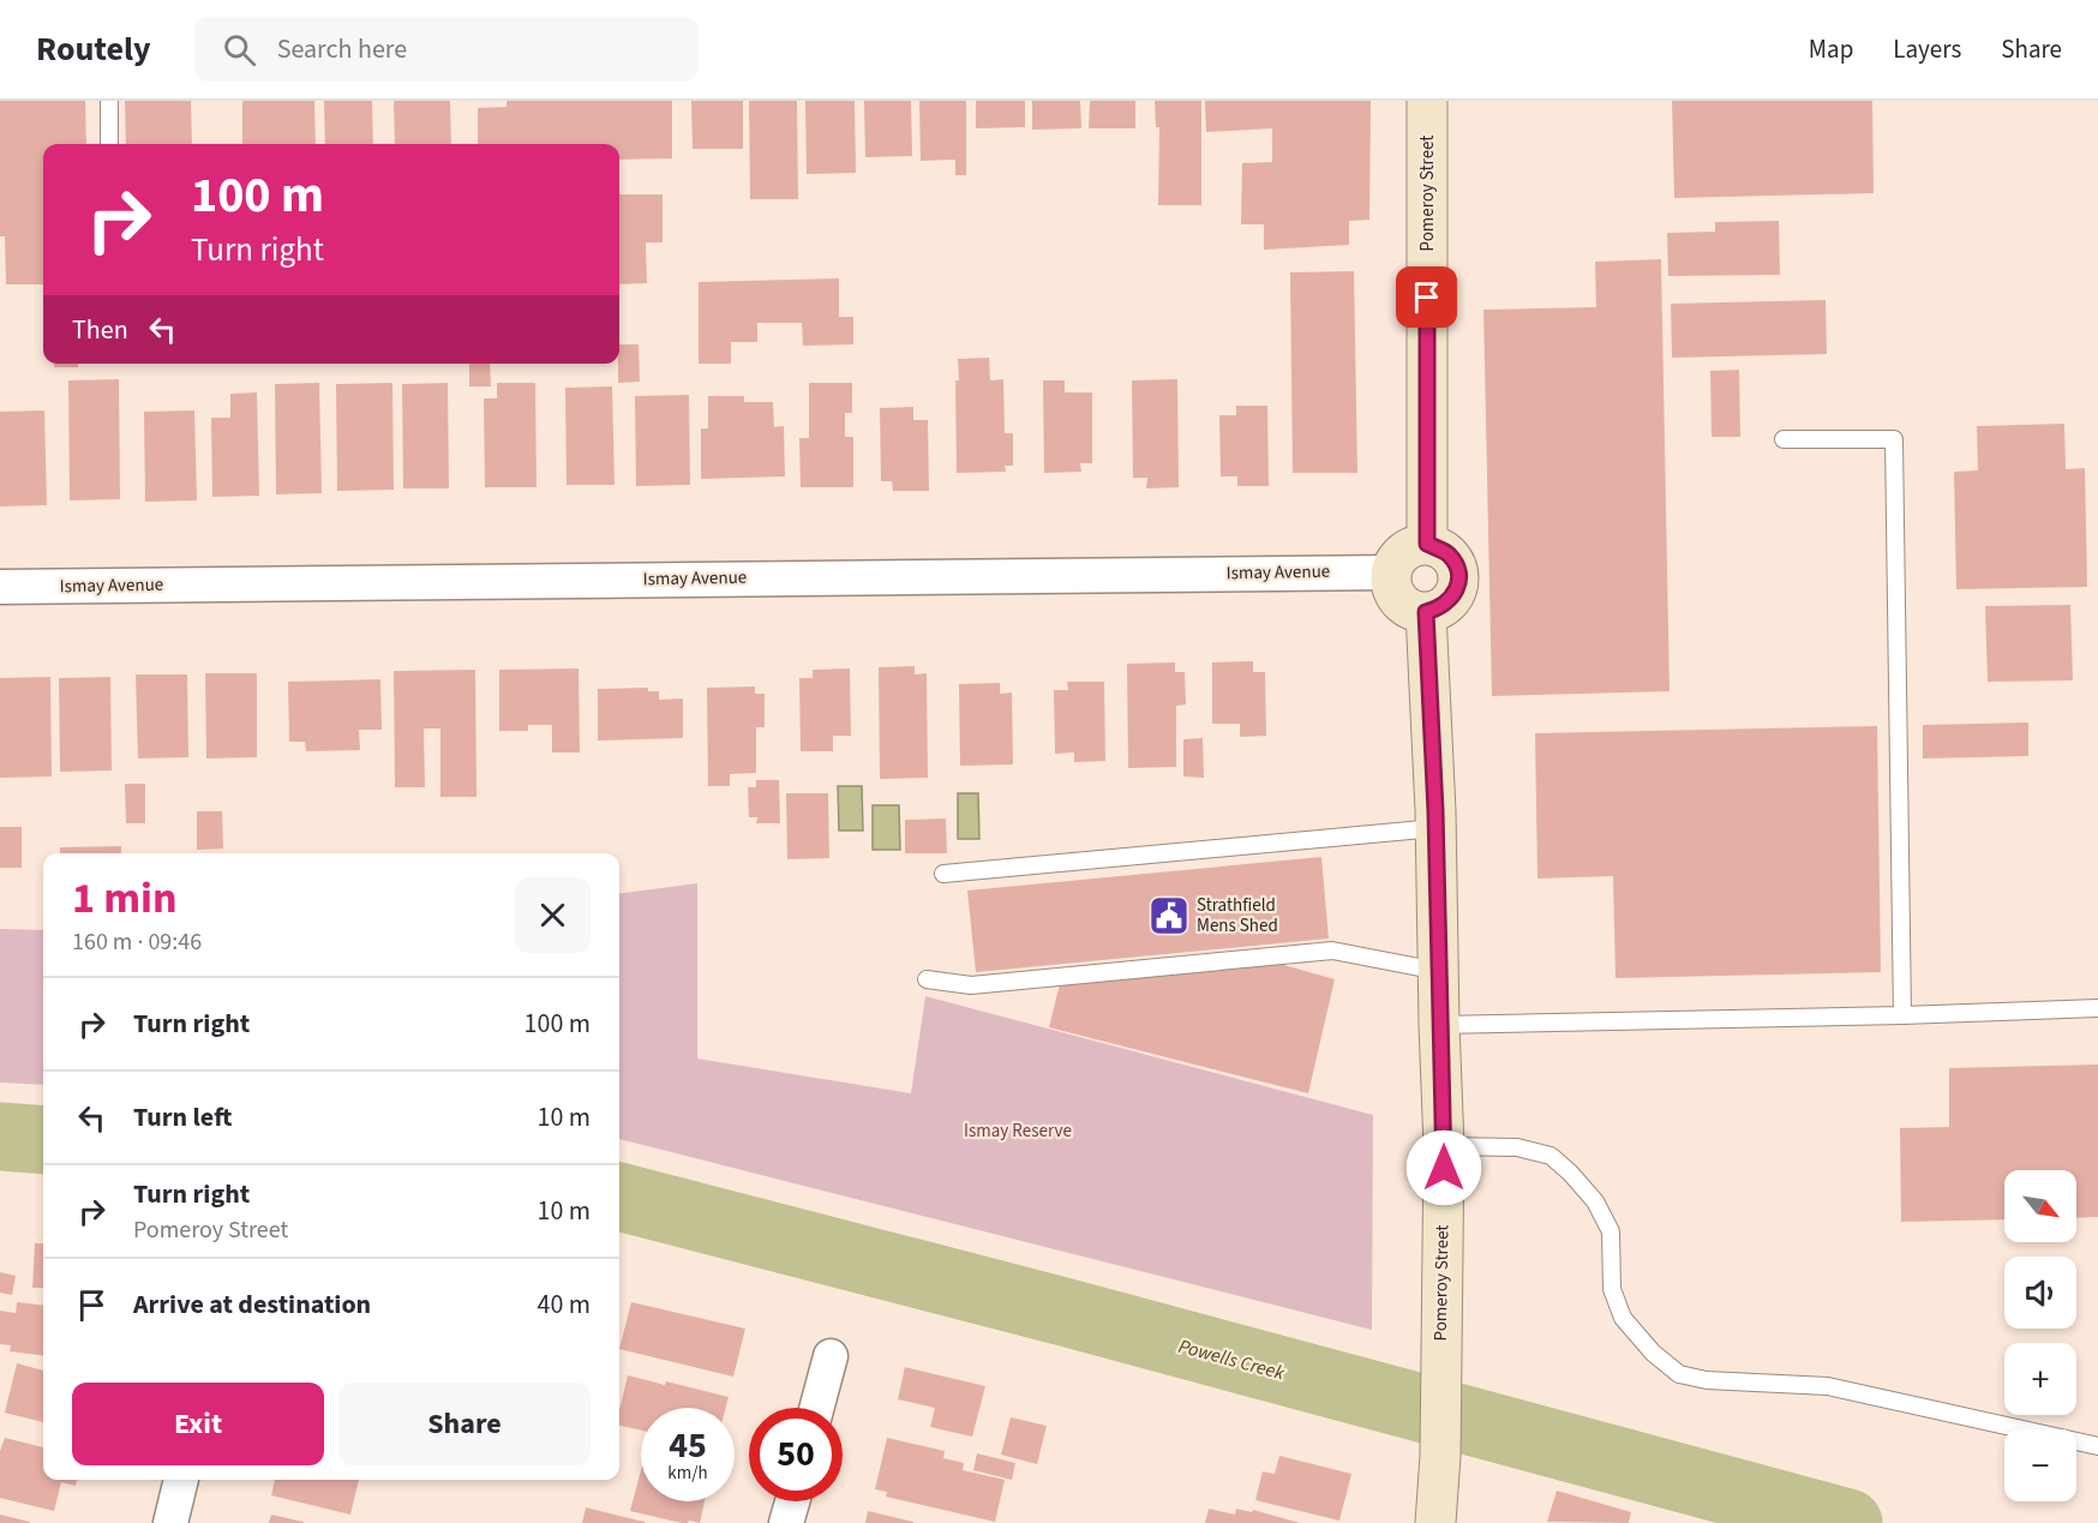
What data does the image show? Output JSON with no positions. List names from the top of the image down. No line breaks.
{"streets":{"main road":["Pomeroy Street"],"street":["Ismay Avenue"]},"crossings":[["Pomeroy Street","Ismay Avenue"]],"water":["Powells Creek"],"parks":["Ismay Reserve"],"places":{"public building":["Strathfield Mens Shed"]},"north":"bottom right","page":{"header":"Routely","search":"Search here","nav":["Map","Layers","Share"],"turn":["100 m","Turn right"],"then":"Then","heading":["1 min","160 m · 09:46"],"list":[{"name":"Turn right","value":"100 m"},{"name":"Turn left","value":"10 m"},{"name":"Turn right","note":"Pomeroy Street","value":"10 m"},{"name":"Arrive at destination","value":"40 m"}],"map_buttons":["+","−"],"buttons":["Exit","Share"],"speed":"45 km/h","limit":"50"}}
